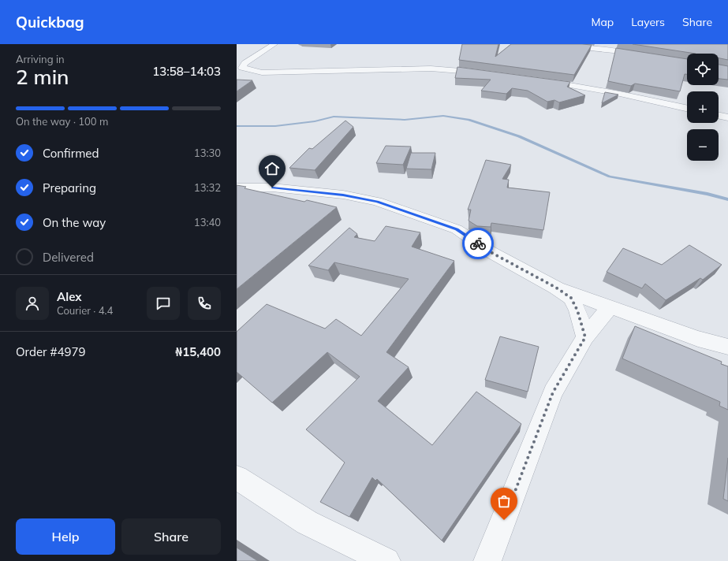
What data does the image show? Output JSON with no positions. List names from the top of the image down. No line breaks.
{"page":{"header":"Quickbag","nav":["Map","Layers","Share"],"heading":["2 min","Arriving in","13:58–14:03"],"panel":["Alex","Courier · 4.4","Order #4979","₦15,400"],"map_buttons":["+","−"],"bar":"On the way · 100 m","list":[["Confirmed","13:30"],["Preparing","13:32"],["On the way","13:40"],"Delivered"],"buttons":["Help","Share"]}}
